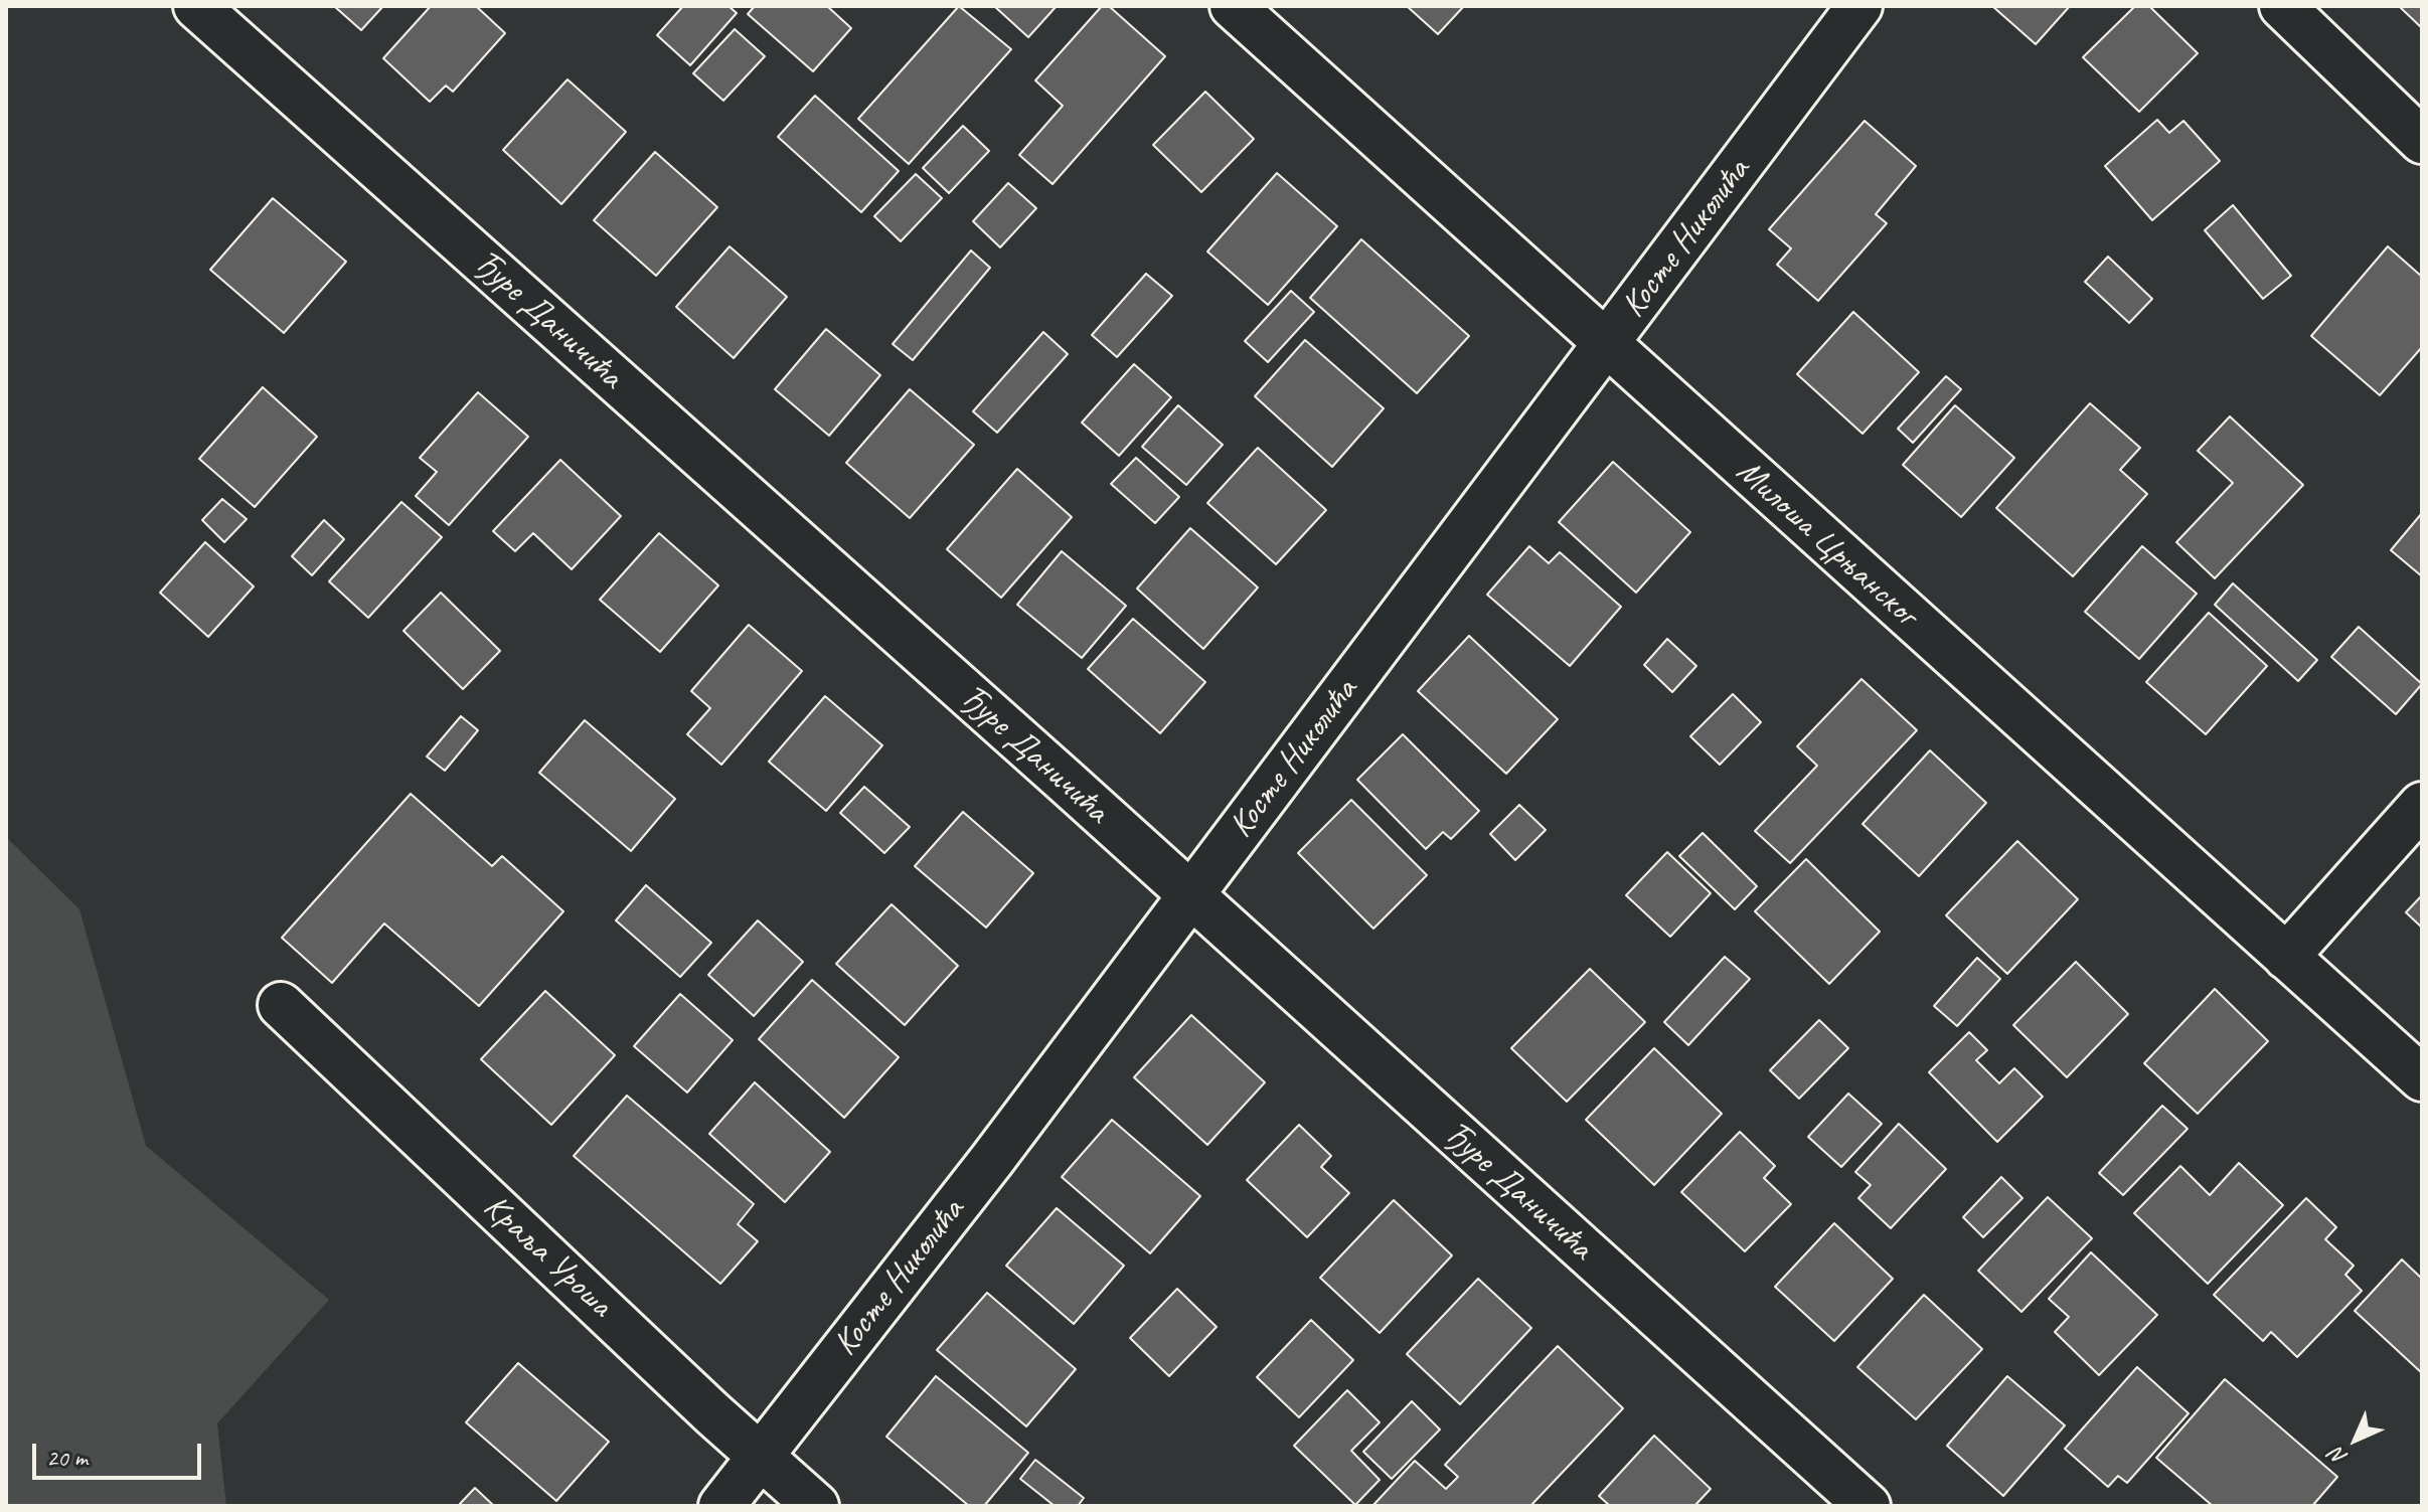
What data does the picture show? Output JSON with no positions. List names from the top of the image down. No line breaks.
{"streets":{"street":["Косте Николића","Ђуре Даничића","Милоша Црњанског","Краља Уроша"]},"crossings":[["Косте Николића","Ђуре Даничића"],["Косте Николића","Милоша Црњанског"],["Косте Николића","Краља Уроша"]],"scale_bar":"20 m","north":"bottom left"}
